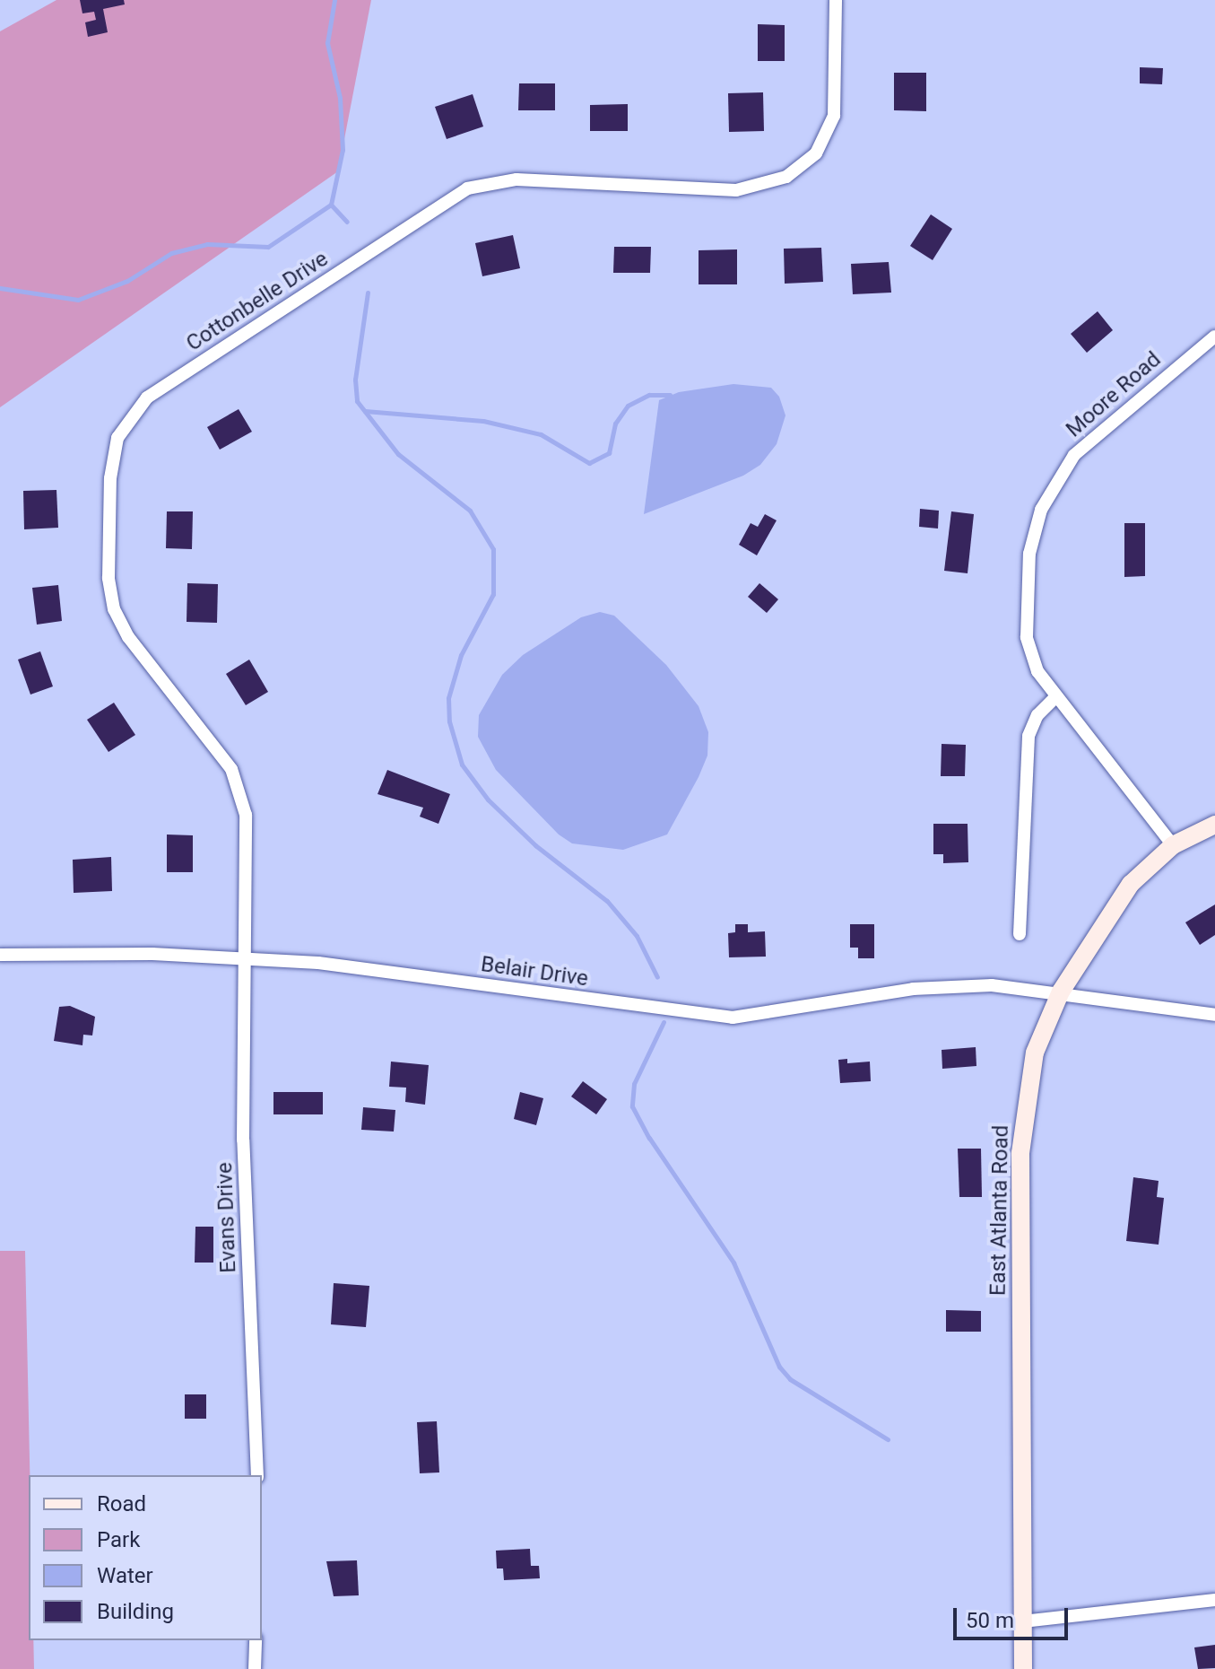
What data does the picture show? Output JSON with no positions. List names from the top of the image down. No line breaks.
{"streets":{"street":["Cottonbelle Drive","Moore Road","Belair Drive","East Atlanta Road","Evans Drive"]},"crossings":[["Cottonbelle Drive","Belair Drive"],["Cottonbelle Drive","Evans Drive"],["Moore Road","East Atlanta Road"],["Belair Drive","East Atlanta Road"],["Belair Drive","Evans Drive"]],"legend":["Road","Park","Water","Building"],"scale_bar":"50 m"}
